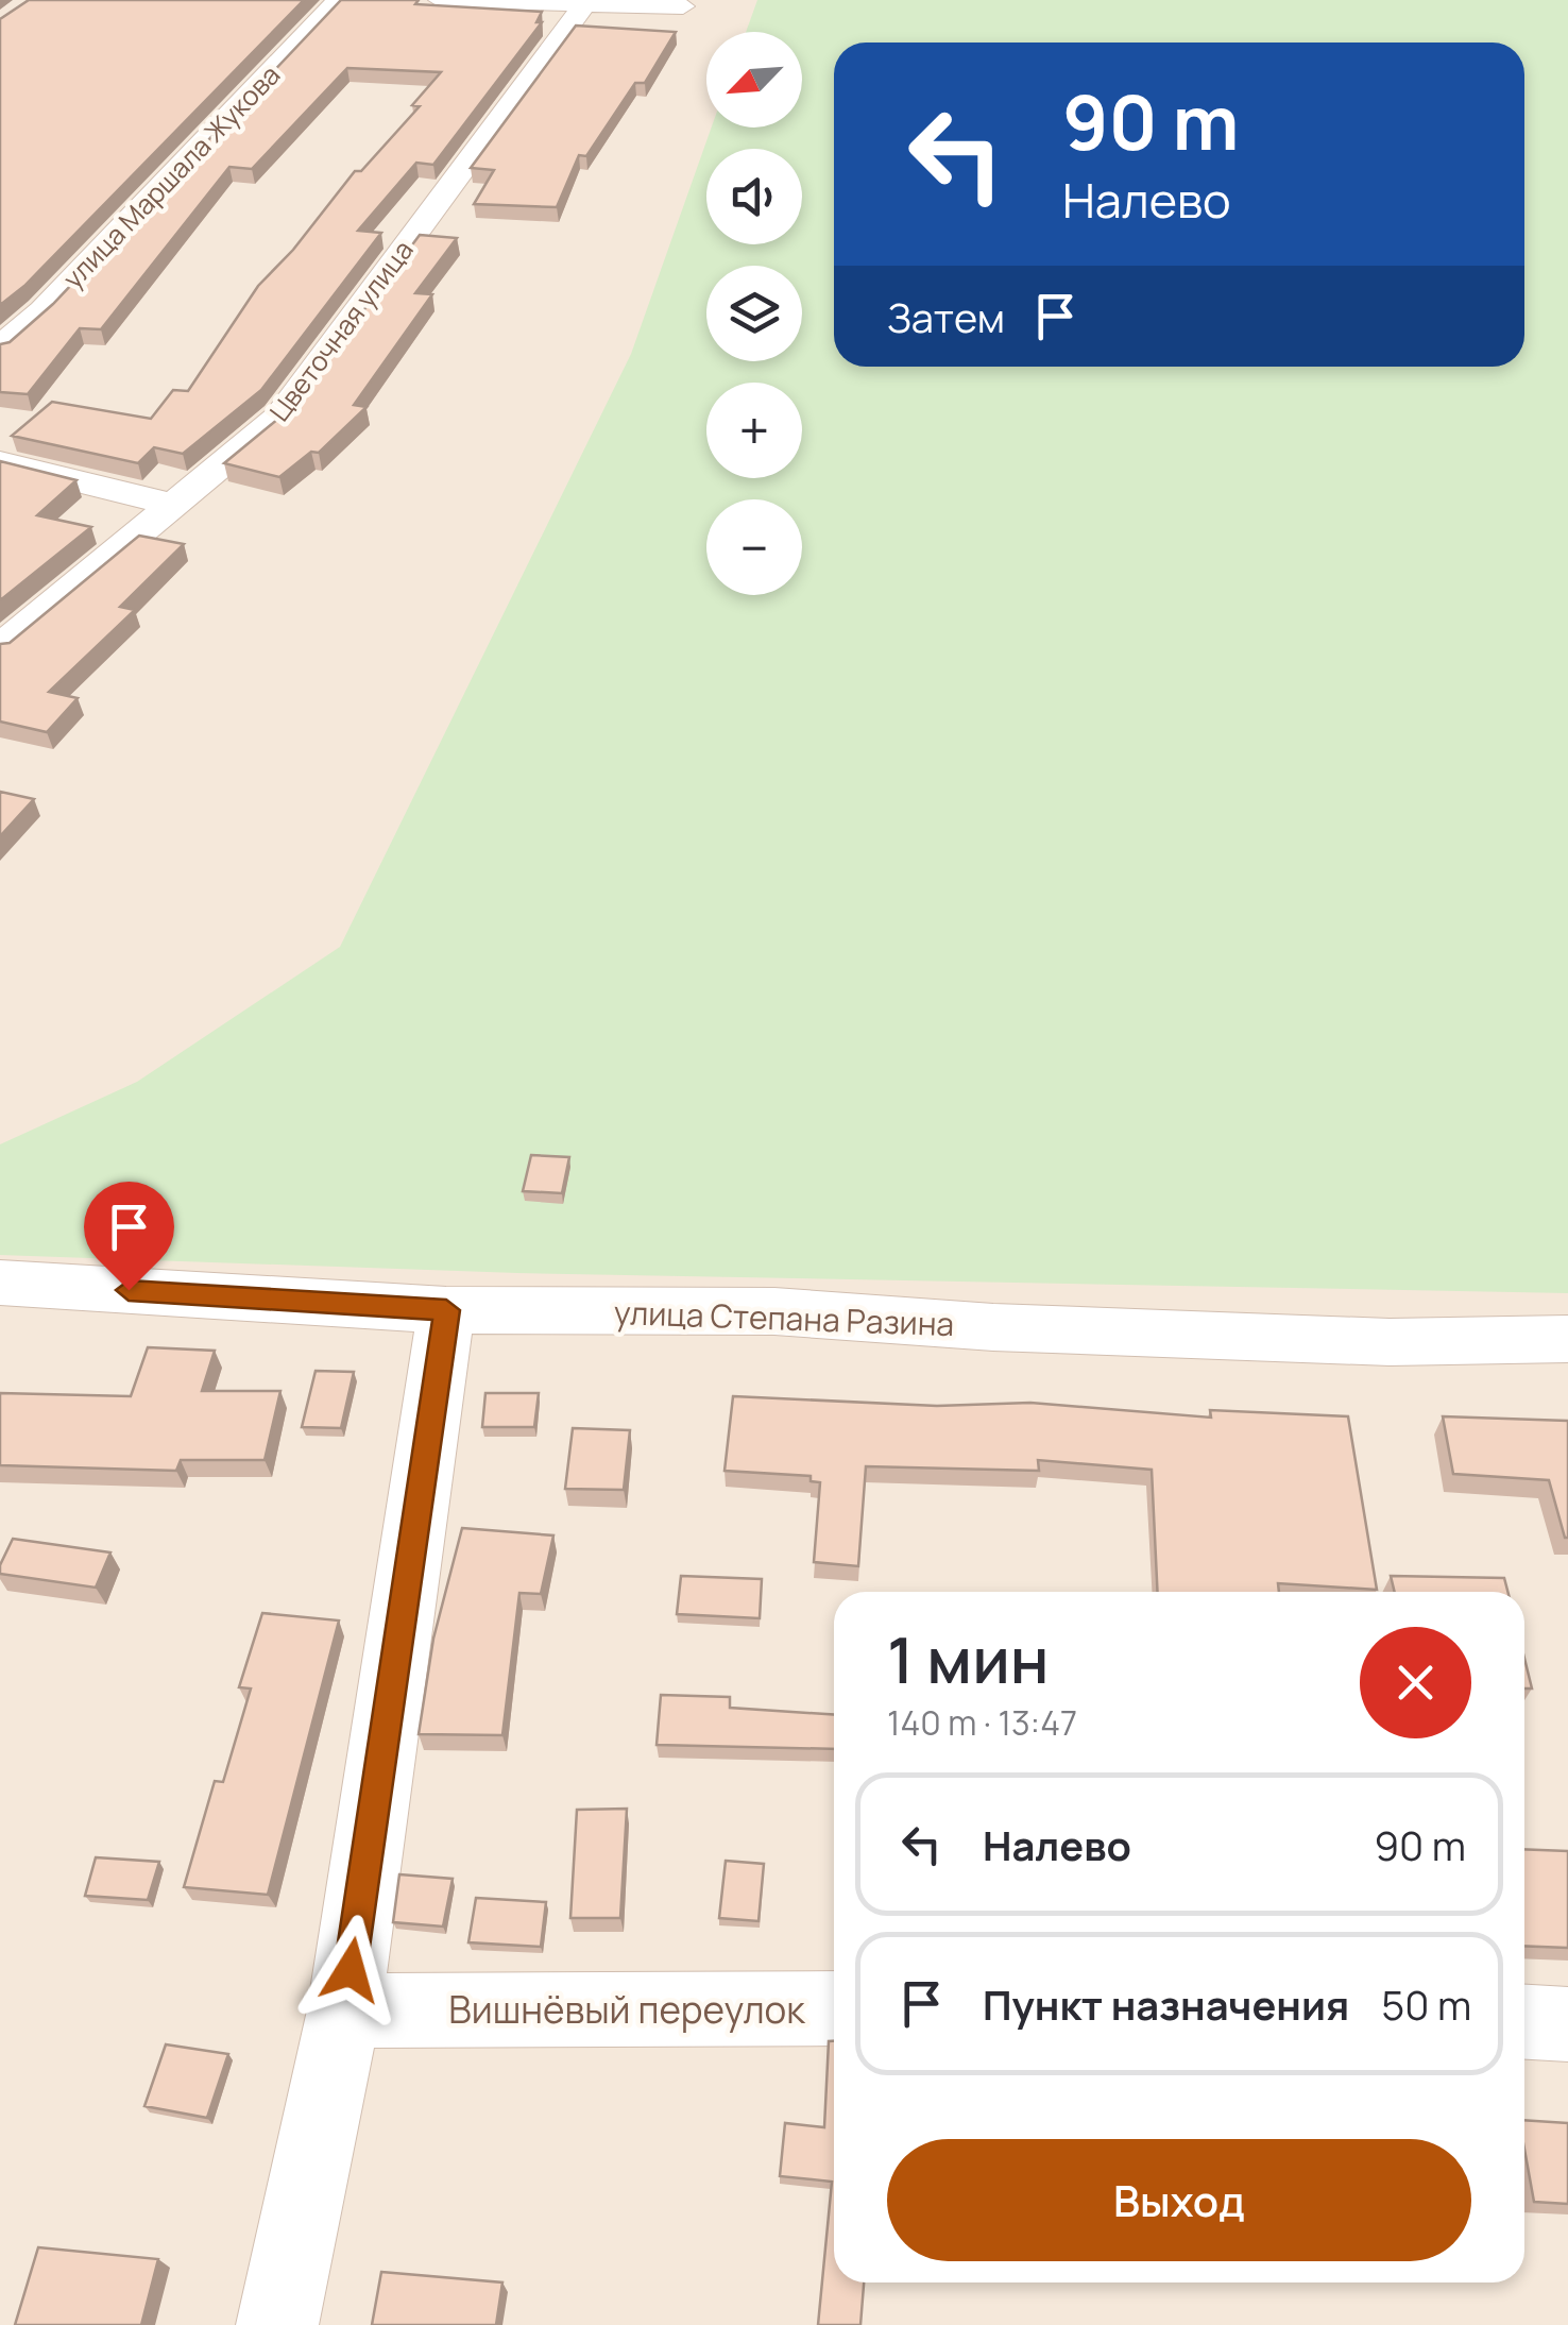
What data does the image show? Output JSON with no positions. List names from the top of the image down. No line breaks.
{"streets":{"street":["улица Маршала Жукова","Цветочная улица","улица Степана Разина","Вишнёвый переулок"]},"north":"bottom left","page":{"map_buttons":["+","−"],"turn":["90 m","Налево"],"then":"Затем","heading":["1 мин","140 m · 13:47"],"list":[{"name":"Налево","value":"90 m"},{"name":"Пункт назначения","value":"50 m"}],"buttons":"Выход"}}
